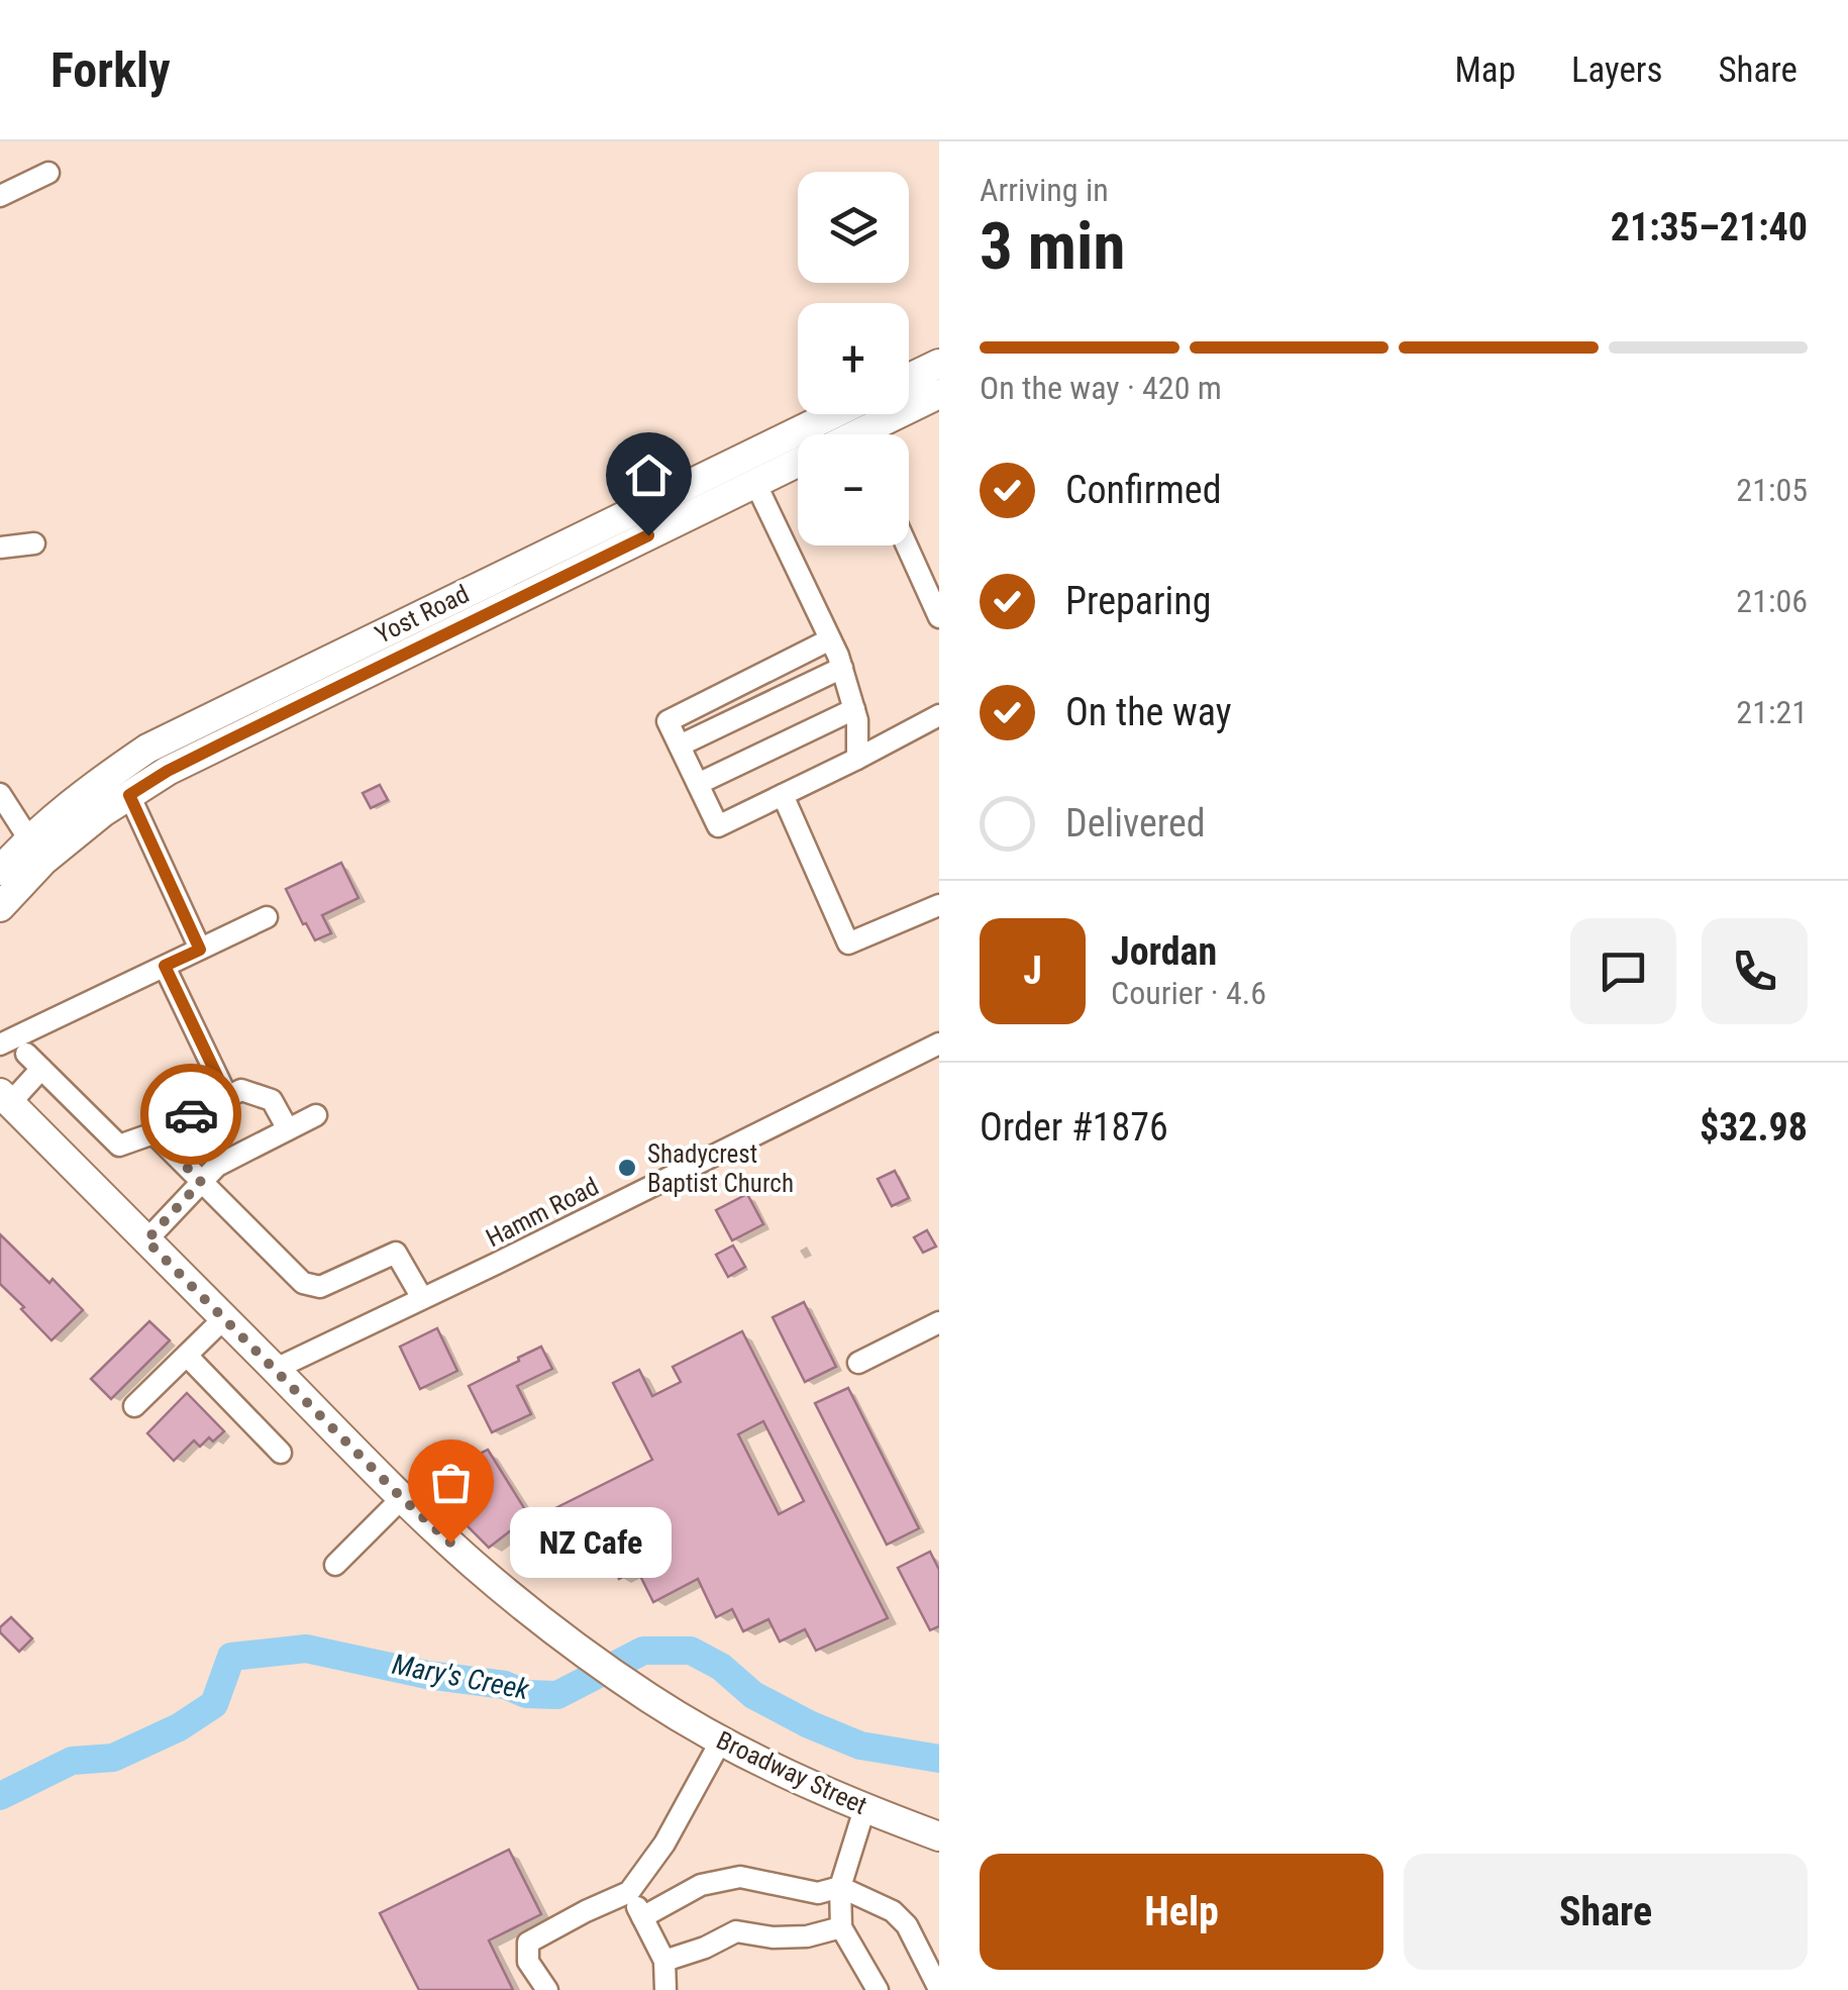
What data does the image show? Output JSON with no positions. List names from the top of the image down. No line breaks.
{"streets":{"main road":["Yost Road","Broadway Street"],"street":["Hamm Road"]},"crossings":[["Hamm Road","Broadway Street"]],"water":["Mary's Creek"],"places":["Shadycrest Baptist Church","NZ Cafe"],"page":{"header":"Forkly","nav":["Map","Layers","Share"],"heading":["3 min","Arriving in","21:35–21:40"],"panel":["Jordan","Courier · 4.6","Order #1876","$32.98"],"map_buttons":["+","−"],"bar":"On the way · 420 m","list":[["Confirmed","21:05"],["Preparing","21:06"],["On the way","21:21"],"Delivered"],"round":"J","bubble":"NZ Cafe","buttons":["Help","Share"]}}
